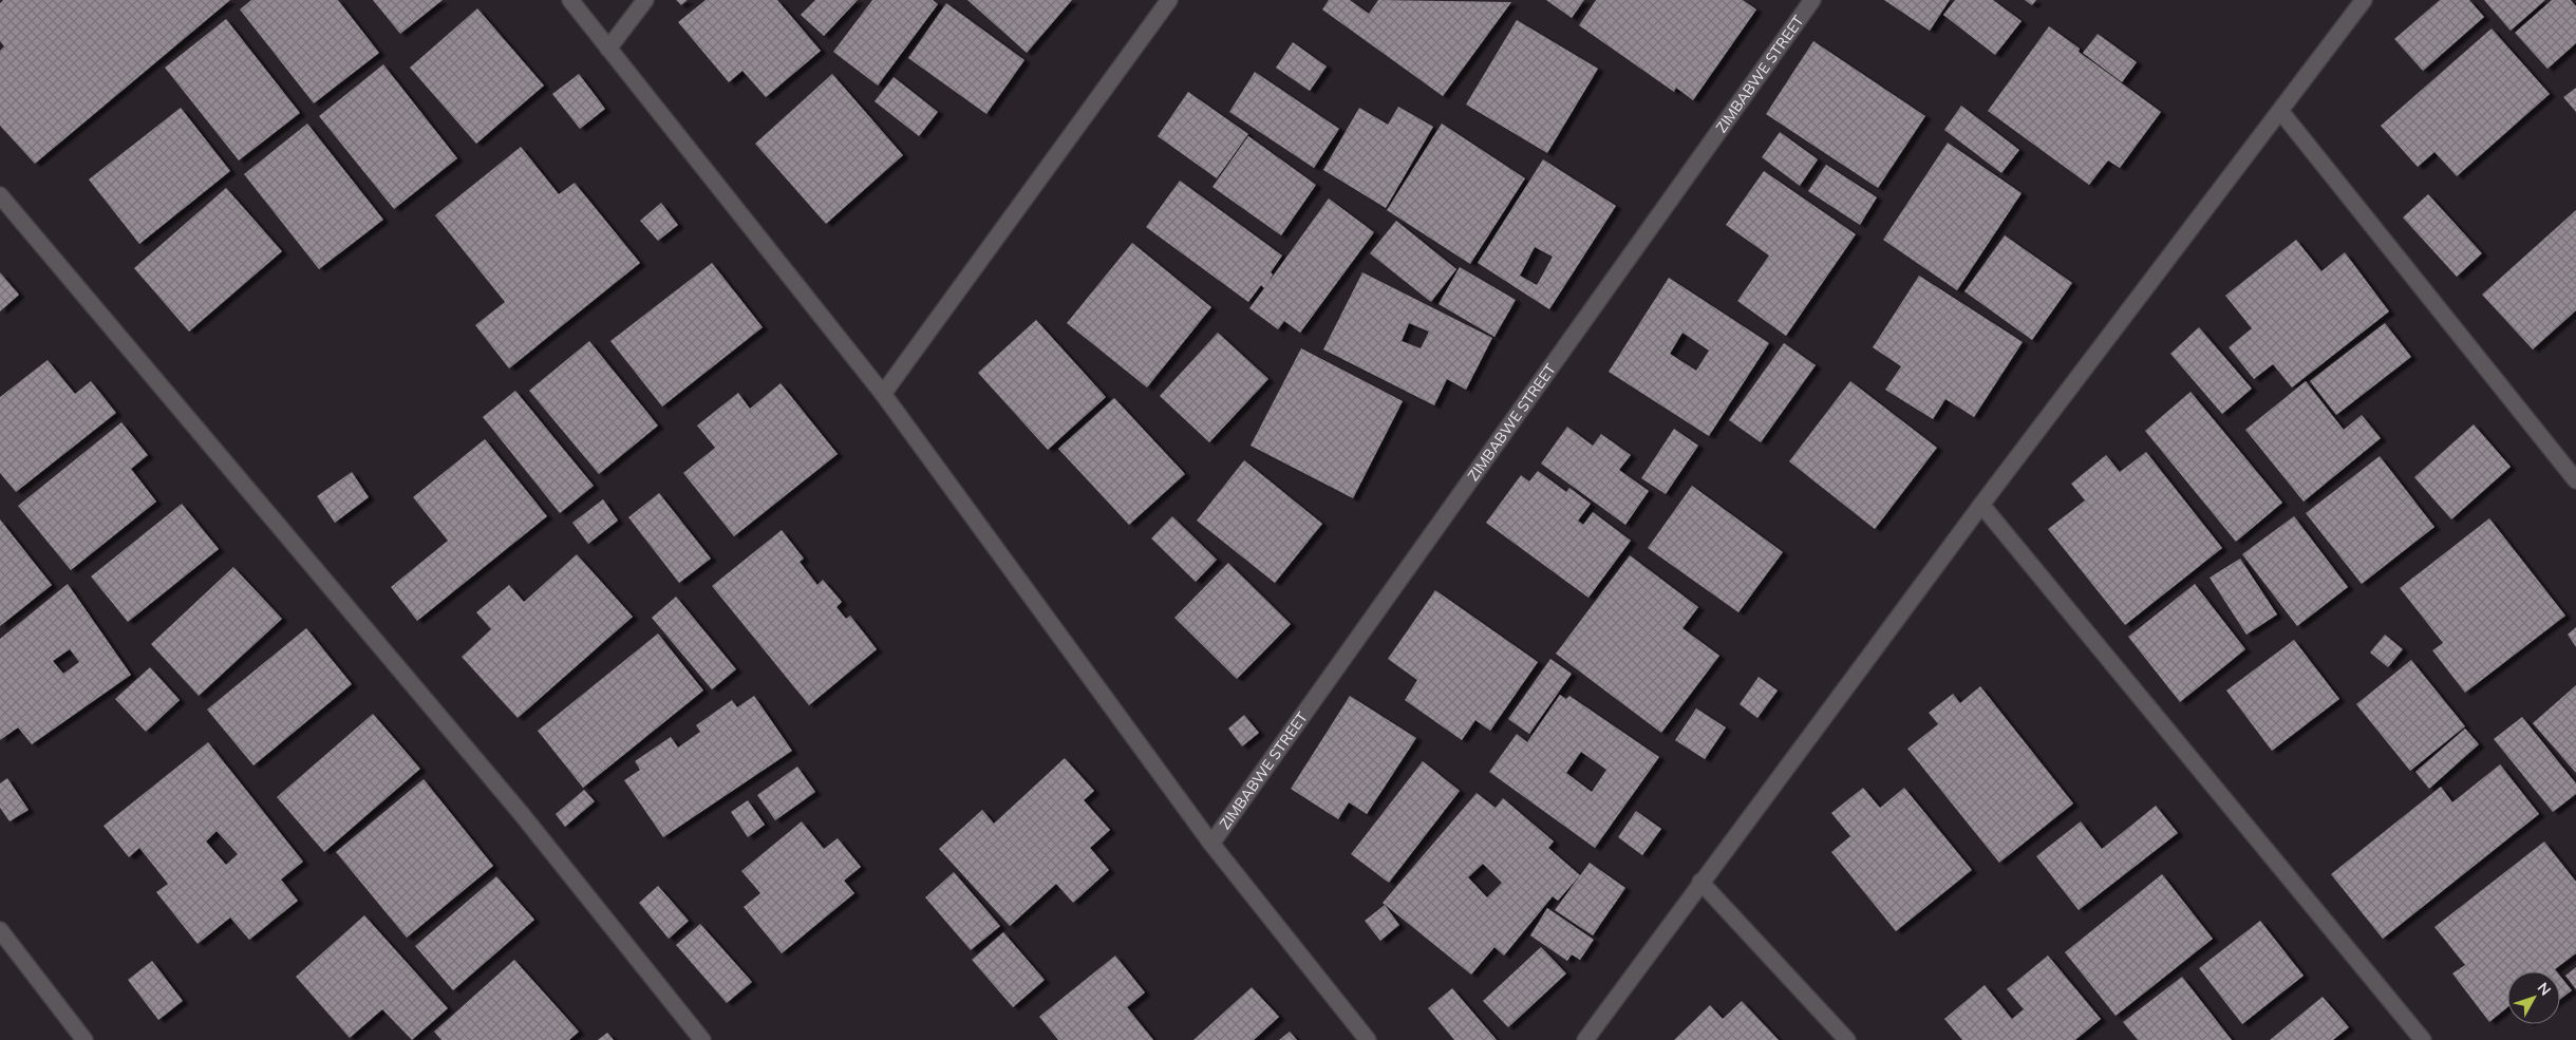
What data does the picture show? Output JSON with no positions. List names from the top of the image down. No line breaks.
{"streets":{"street":["ZIMBABWE STREET"]},"north":"top right"}
